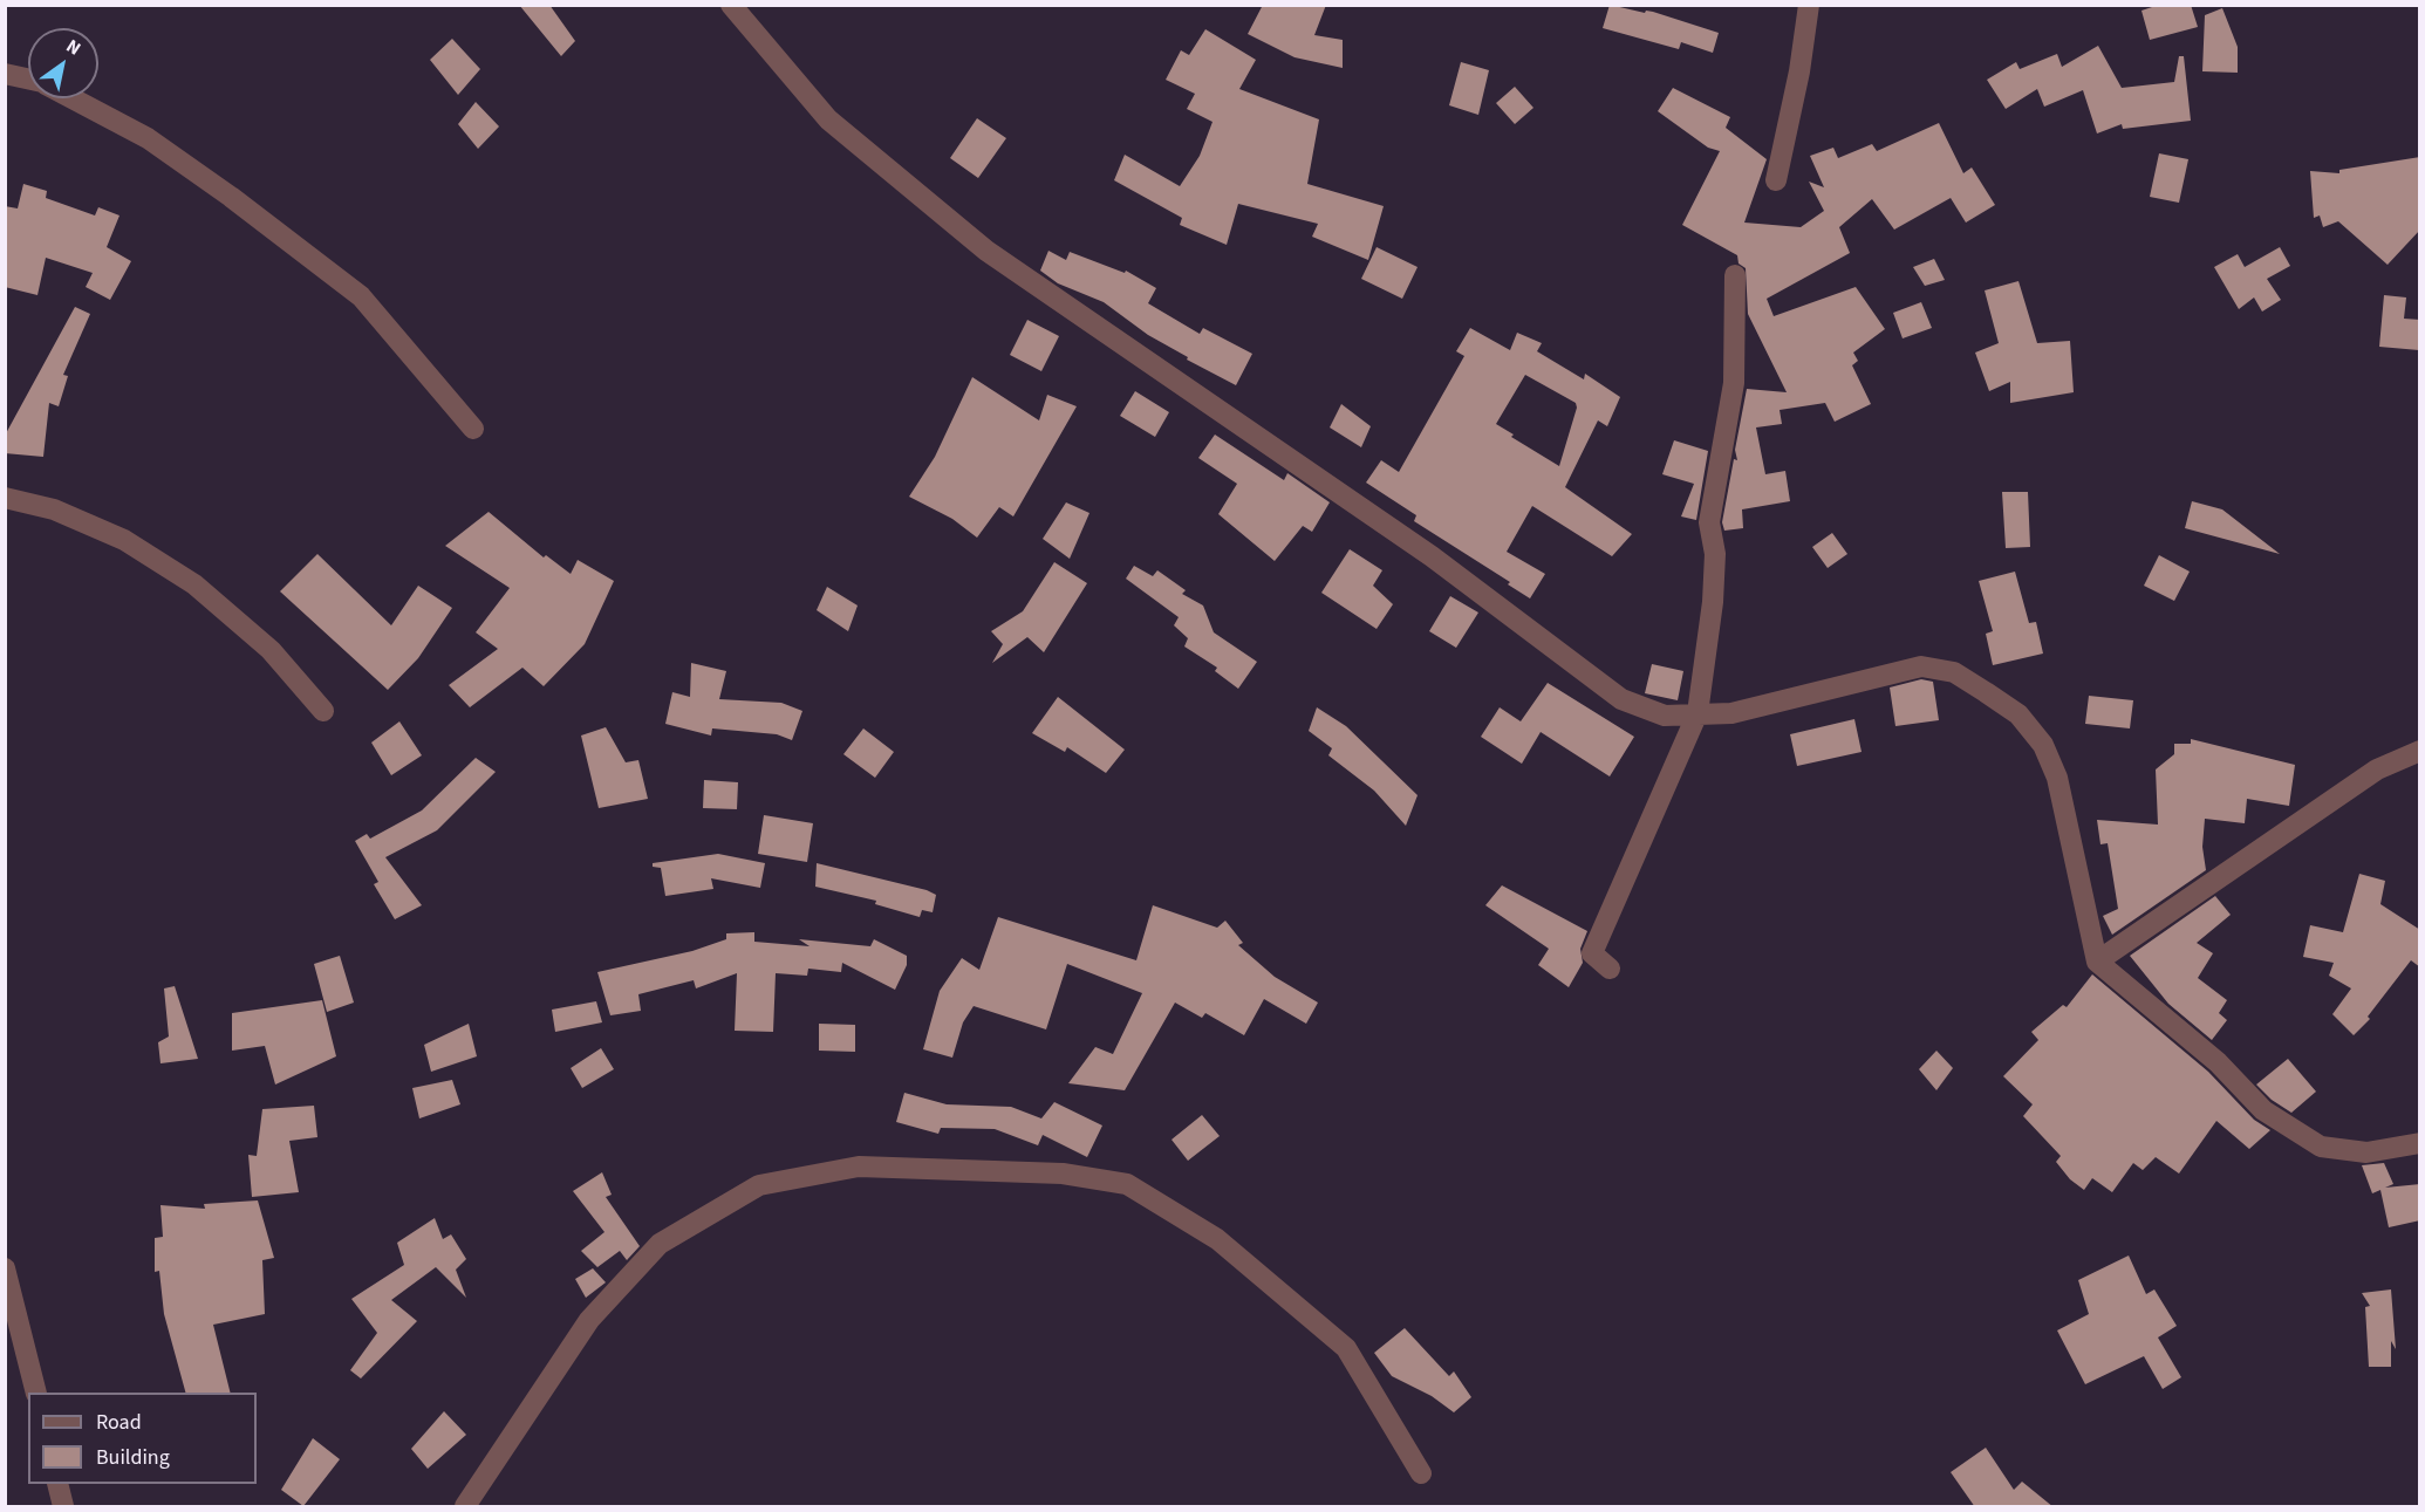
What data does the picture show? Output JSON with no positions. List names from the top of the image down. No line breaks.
{"legend":["Road","Building"],"north":"top right"}
